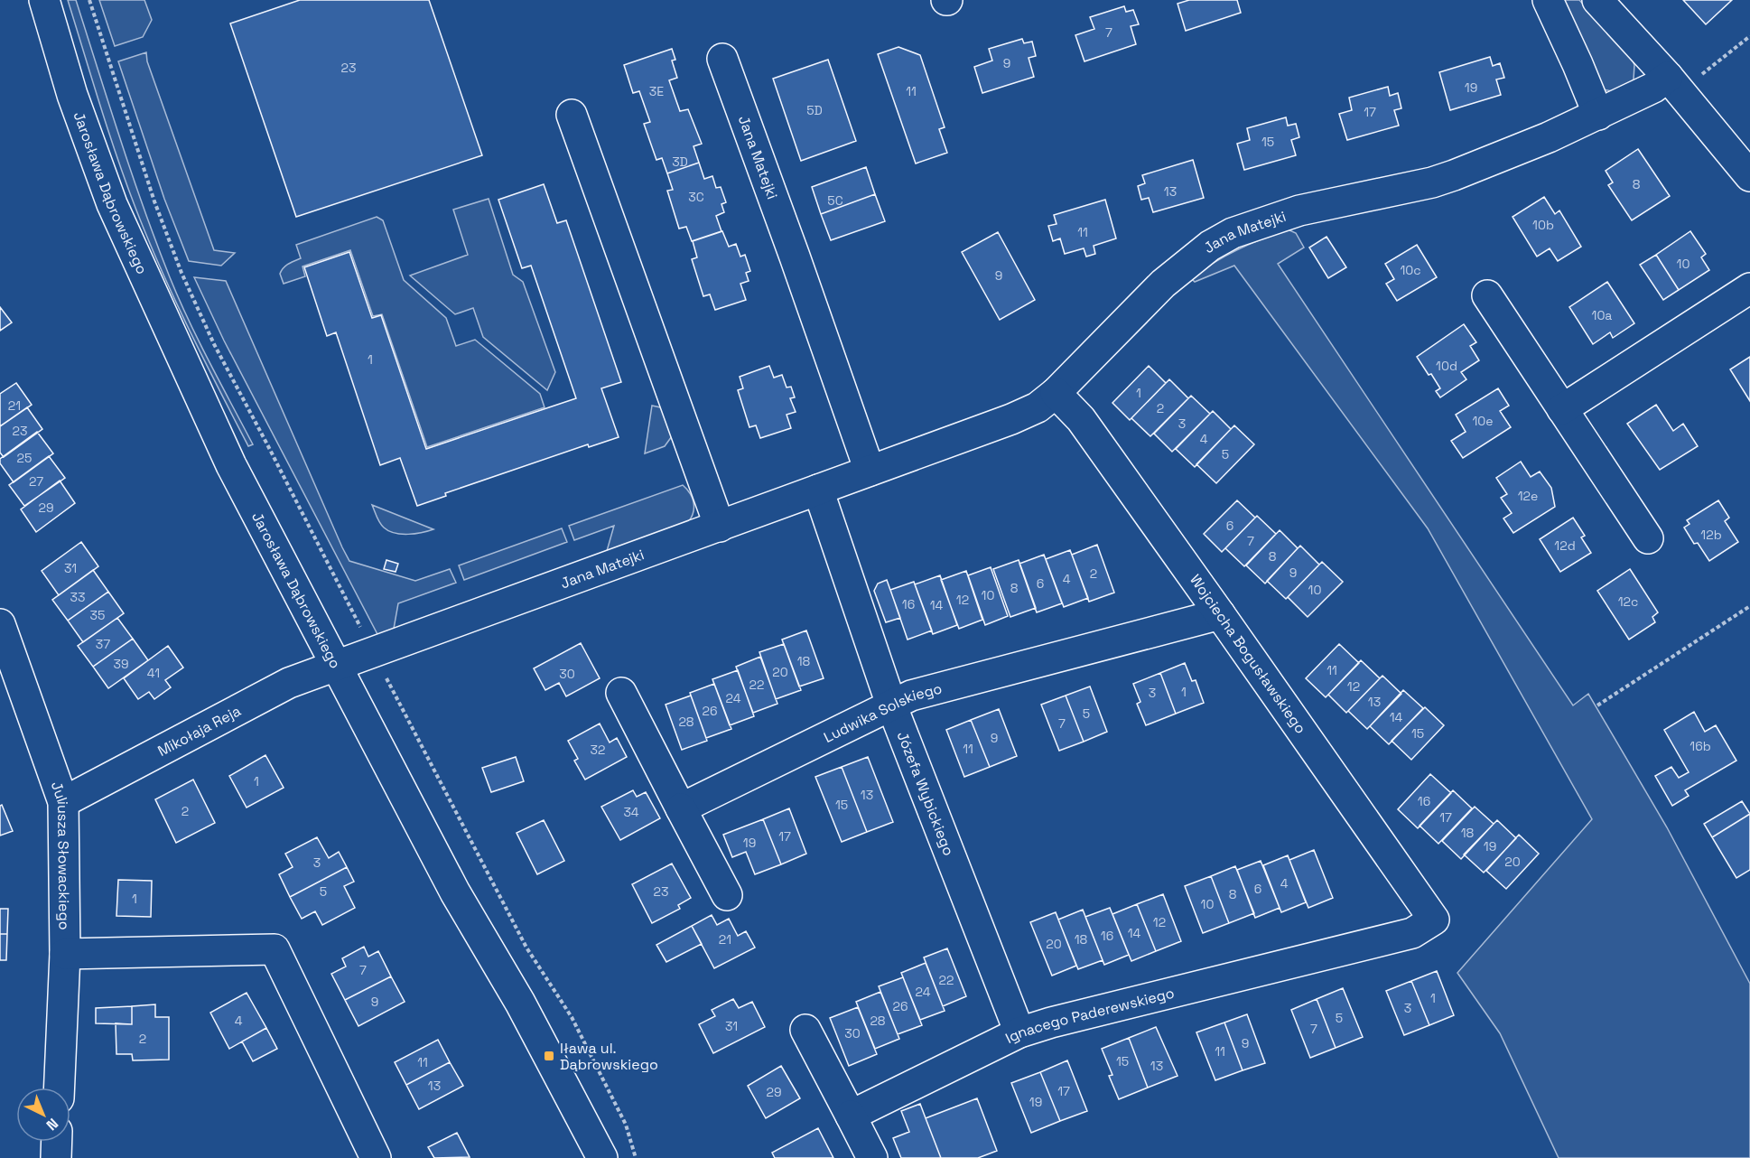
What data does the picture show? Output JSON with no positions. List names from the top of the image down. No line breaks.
{"streets":{"street":["Jana Matejki","Jarosława Dąbrowskiego","Wojciecha Bogusławskiego","Ludwika Solskiego","Mikołaja Reja","Józefa Wybickiego","Juliusza Słowackiego","Ignacego Paderewskiego"]},"crossings":[["Jana Matejki","Jarosława Dąbrowskiego"],["Jana Matejki","Wojciecha Bogusławskiego"],["Jana Matejki","Mikołaja Reja"],["Jana Matejki","Józefa Wybickiego"],["Jarosława Dąbrowskiego","Mikołaja Reja"],["Wojciecha Bogusławskiego","Ludwika Solskiego"],["Wojciecha Bogusławskiego","Ignacego Paderewskiego"],["Ludwika Solskiego","Józefa Wybickiego"],["Mikołaja Reja","Juliusza Słowackiego"],["Józefa Wybickiego","Ignacego Paderewskiego"]],"places":{"transit":["Iława ul. Dąbrowskiego"]},"house_numbers":["7","9","23","19","3E","11","5D","17","15","3D","8","13","3C","5C","10b","11","10","10c","9","10a","1","10d","1","21","2","10e","3","23","4","5","25","27","12e","29","6","12b","7","12d","8","31","9","2","4","6","8","10","10","33","12","12c","16","14","35","37","18","39","11","20","41","30","22","12","1","3","24","13","26","5","14","28","7","15","9","16b","11","32","1","13","16","15","2","34","17","18","17","19","19","20","3","4","6","5","23","8","1","10","12","14","16","21","18","20","7","22","24","1","9","26","3","5","4","28","31","7","30","2","9","11","15","11","13","13","17","29","19"],"north":"bottom right"}
